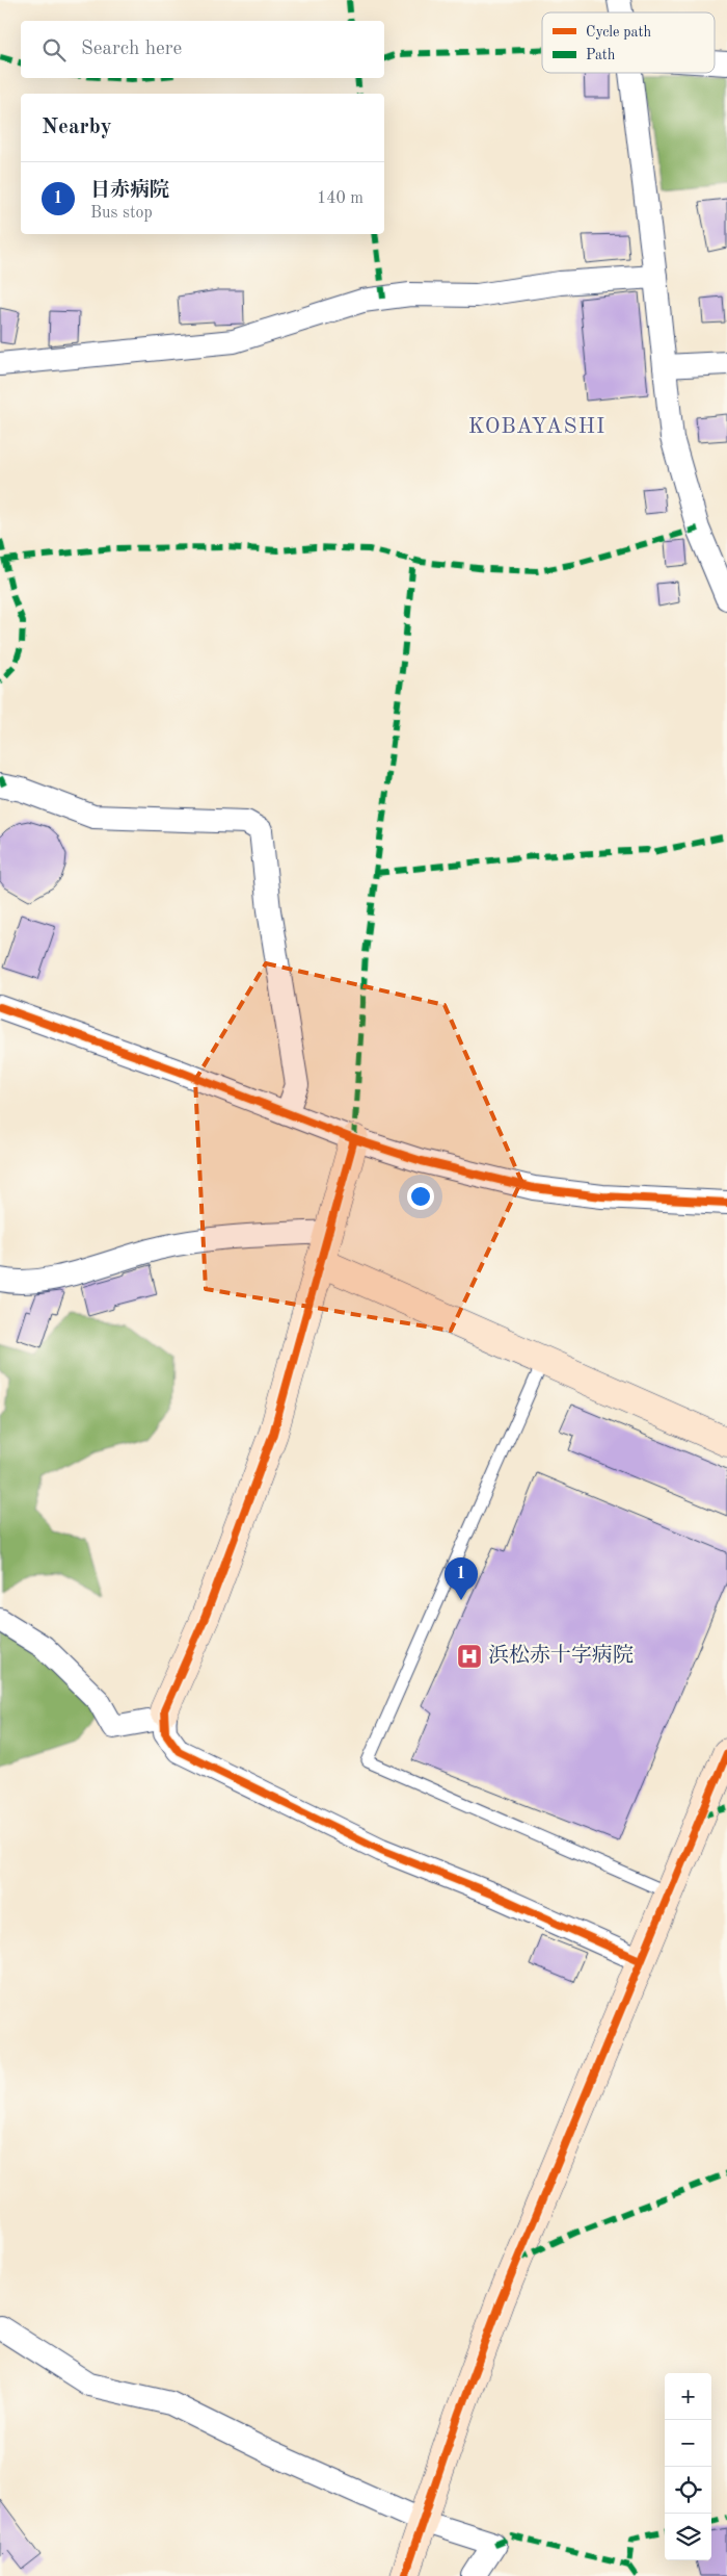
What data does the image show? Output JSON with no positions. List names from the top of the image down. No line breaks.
{"districts":["KOBAYASHI"],"places":{"hospital":["浜松赤十字病院"]},"legend":["Cycle path","Path"],"page":{"search":"Search here","heading":"Nearby","list":[{"mark":"1","name":"日赤病院","note":"Bus stop","value":"140 m"}],"pins":"1","map_buttons":["+","−"]}}
